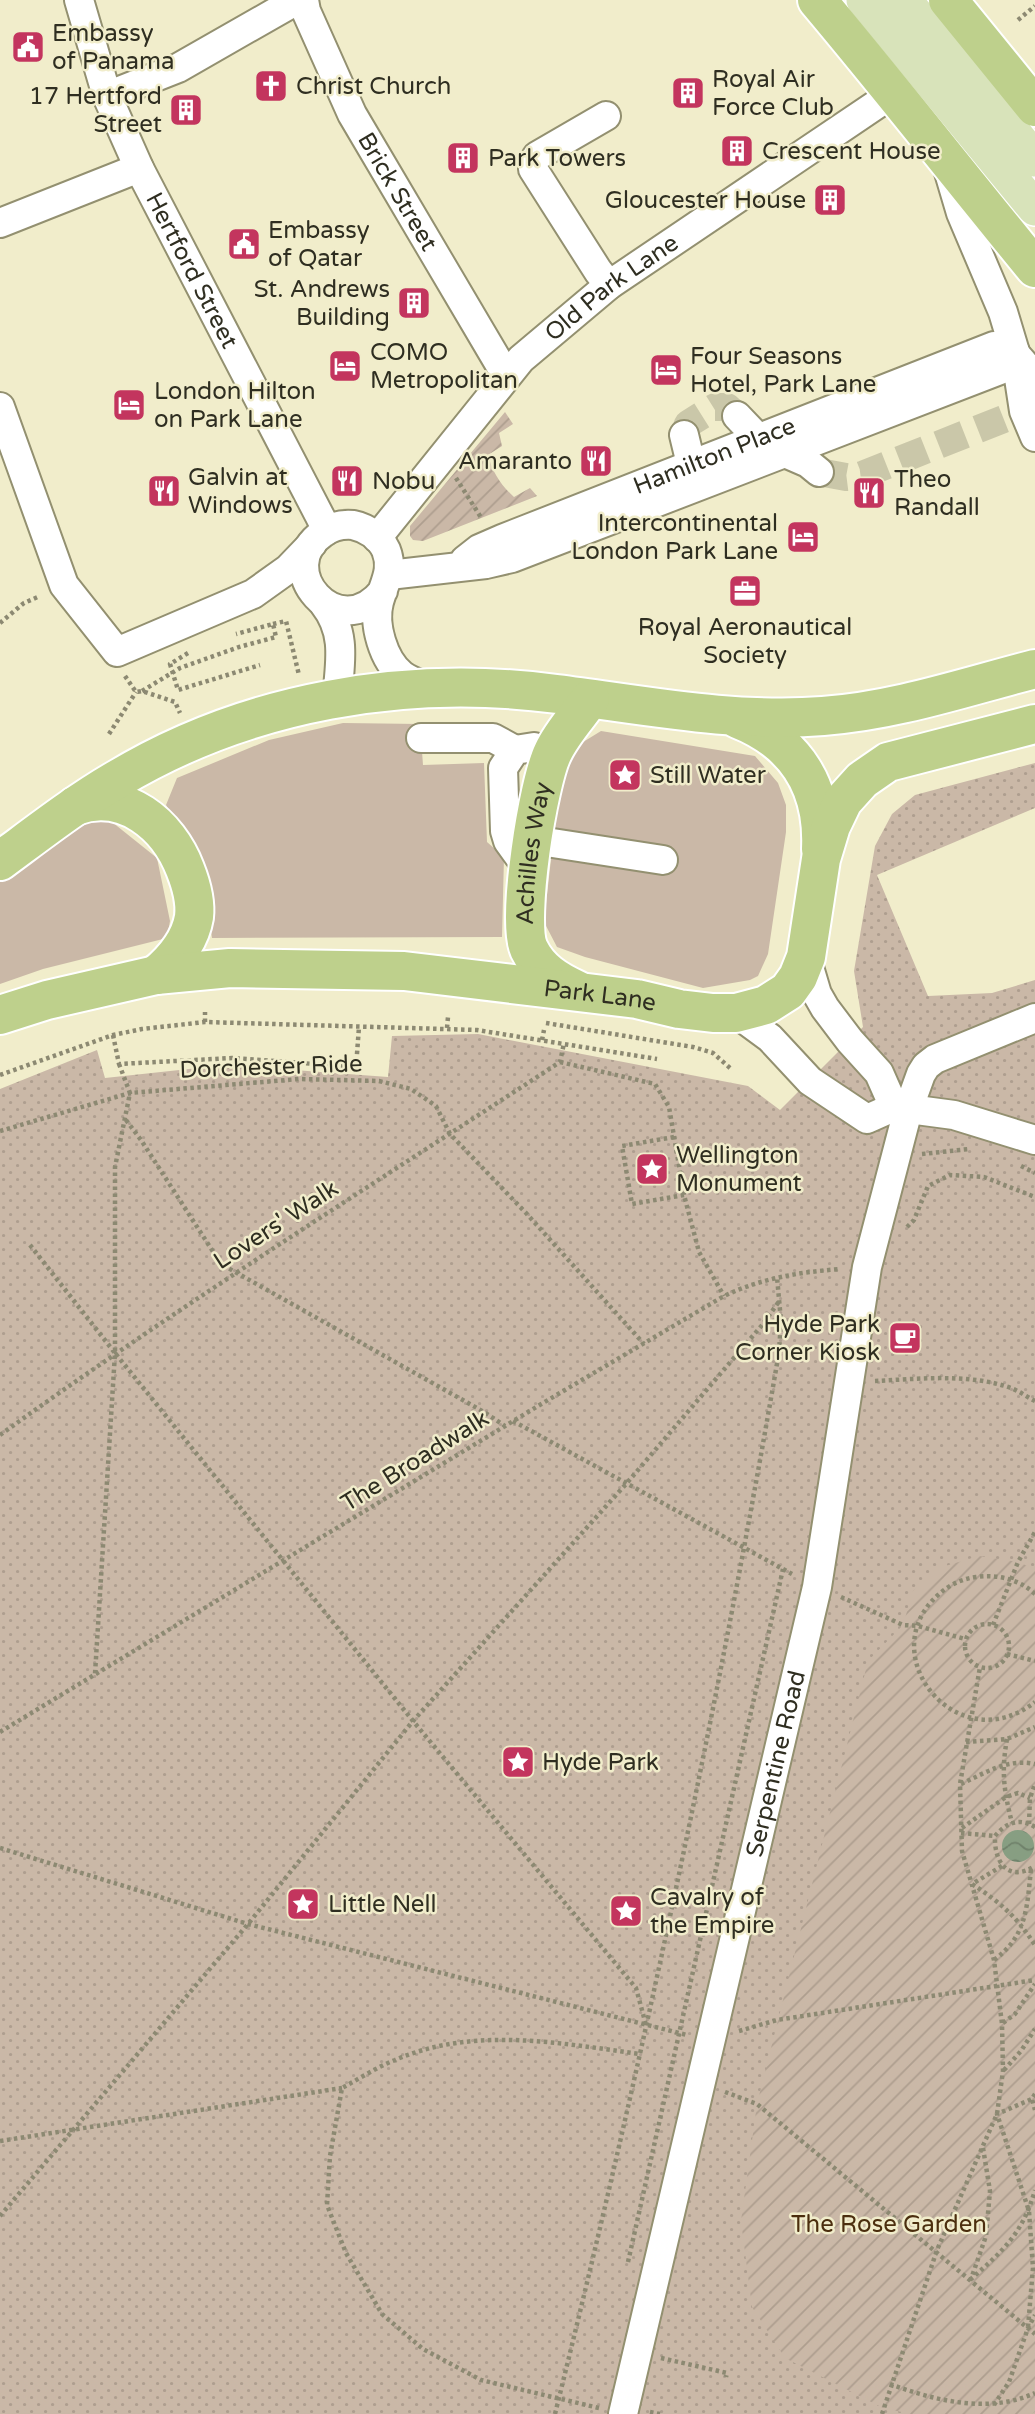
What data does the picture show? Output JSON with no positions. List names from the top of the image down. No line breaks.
{"streets":{"highway":["Achilles Way","Park Lane"],"street":["Brick Street","Hertford Street","Old Park Lane","Hamilton Place","Serpentine Road"],"path":["Dorchester Ride","Lovers' Walk","The Broadwalk"]},"crossings":[["Brick Street","Old Park Lane"],["Hertford Street","Old Park Lane"],["Hertford Street","Hamilton Place"],["Old Park Lane","Hamilton Place"],["Achilles Way","Park Lane"],["Dorchester Ride","Lovers' Walk"],["Dorchester Ride","The Broadwalk"],["The Broadwalk","Serpentine Road"]],"parks":["The Rose Garden"],"places":{"public building":["Embassy of Panama","Embassy of Qatar"],"church":["Christ Church"],"building":["Royal Air Force Club","17 Hertford Street","Crescent House","Park Towers","Gloucester House","St. Andrews Building"],"hotel":["COMO Metropolitan","Four Seasons Hotel, Park Lane","London Hilton on Park Lane","Intercontinental London Park Lane"],"restaurant":["Amaranto","Nobu","Galvin at Windows","Theo Randall"],"office":["Royal Aeronautical Society"],"place":["Still Water","Wellington Monument","Hyde Park","Little Nell","Cavalry of the Empire"],"cafe":["Hyde Park Corner Kiosk"]}}
